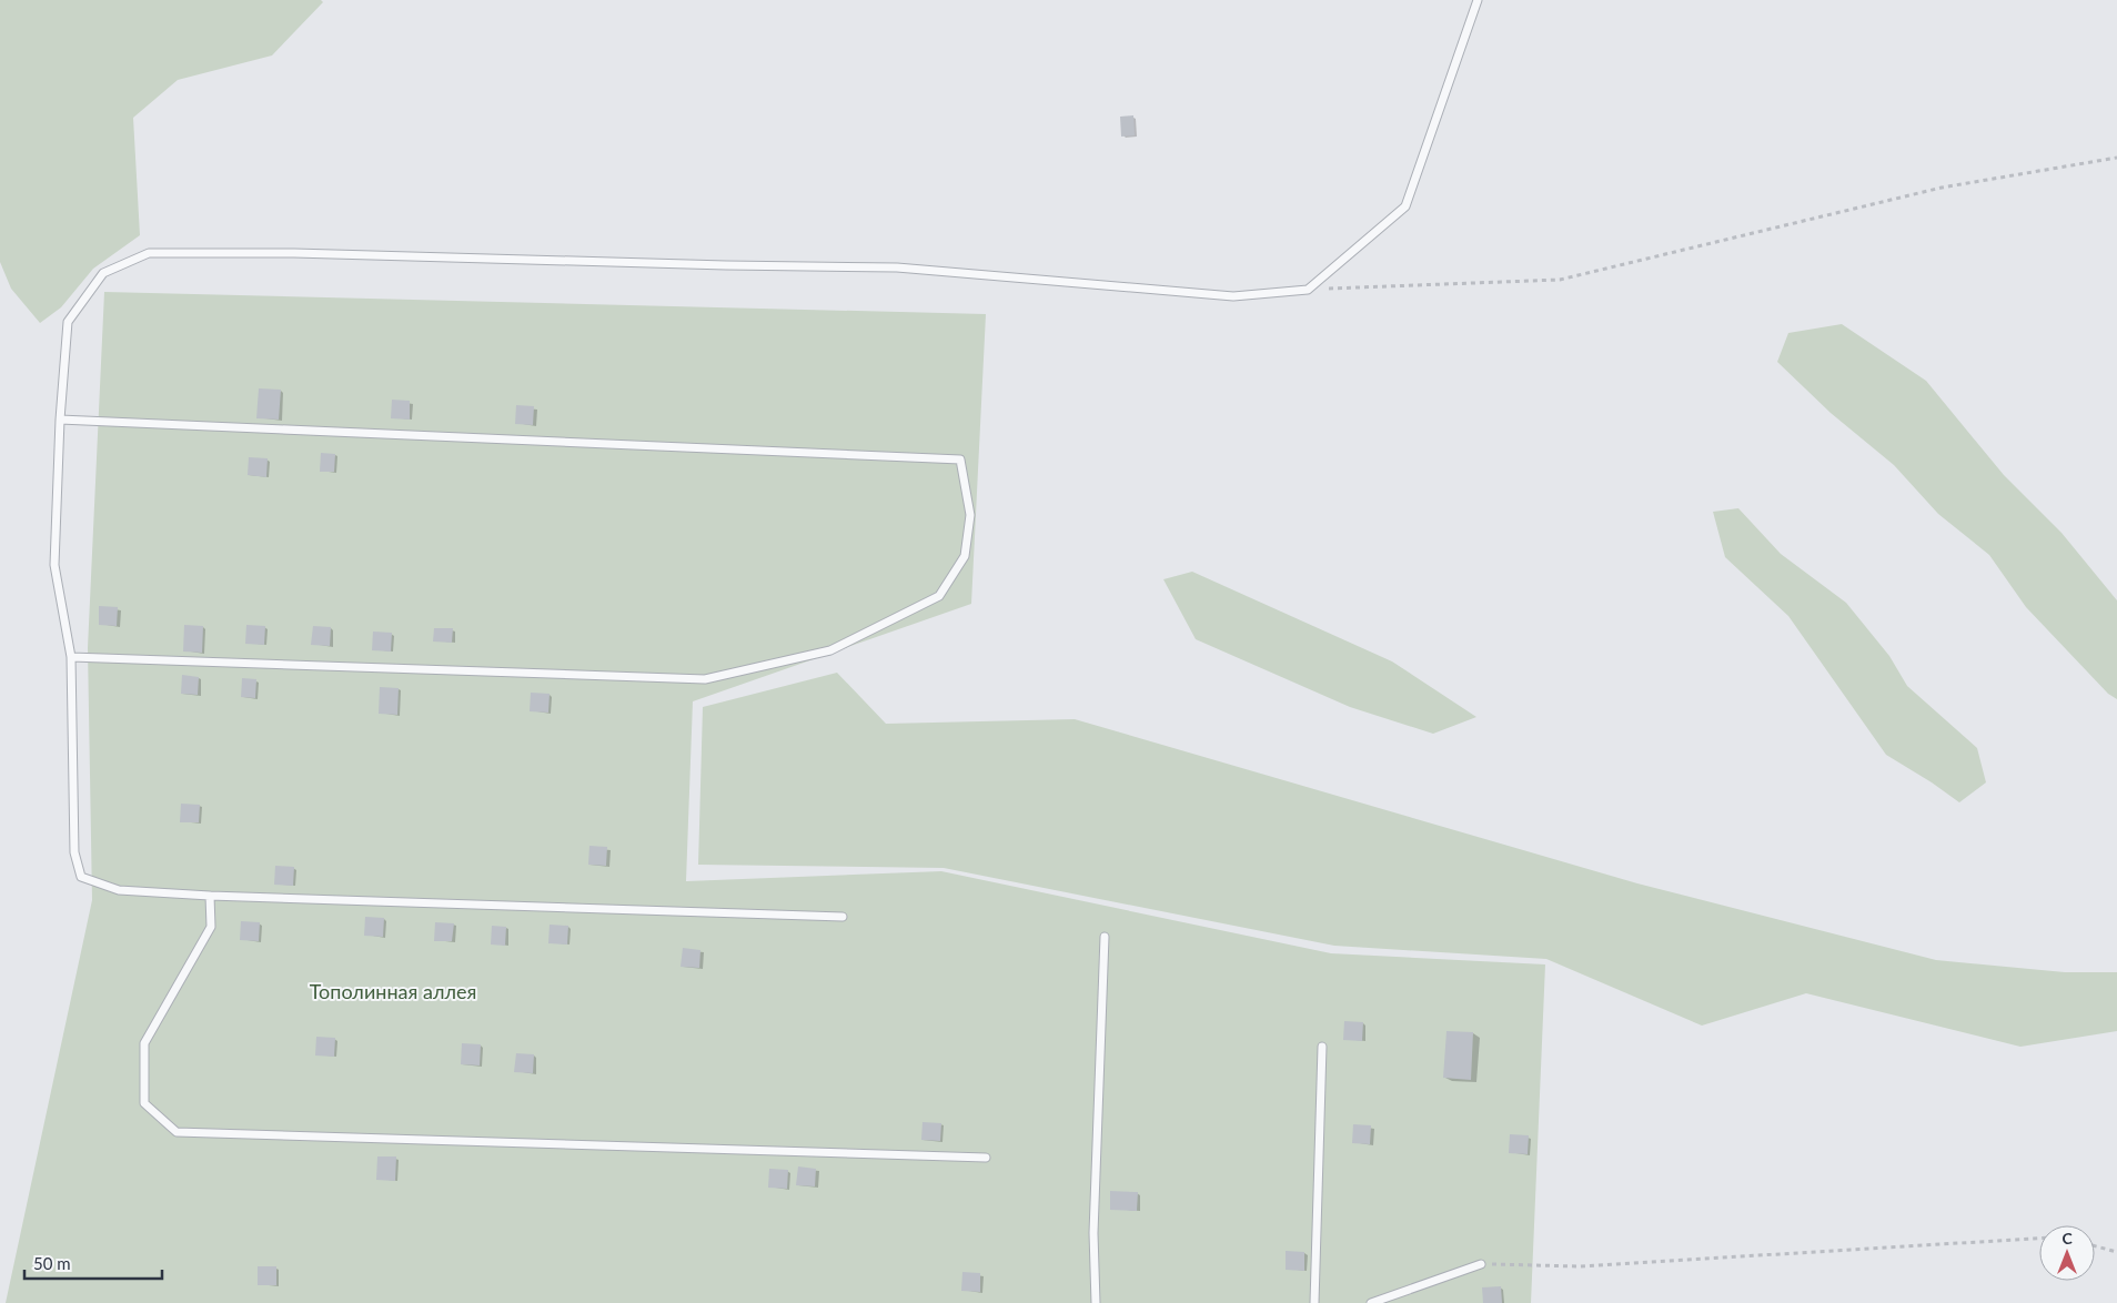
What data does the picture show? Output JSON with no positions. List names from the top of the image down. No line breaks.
{"parks":["Тополинная аллея"],"scale_bar":"50 m","north":"top"}
